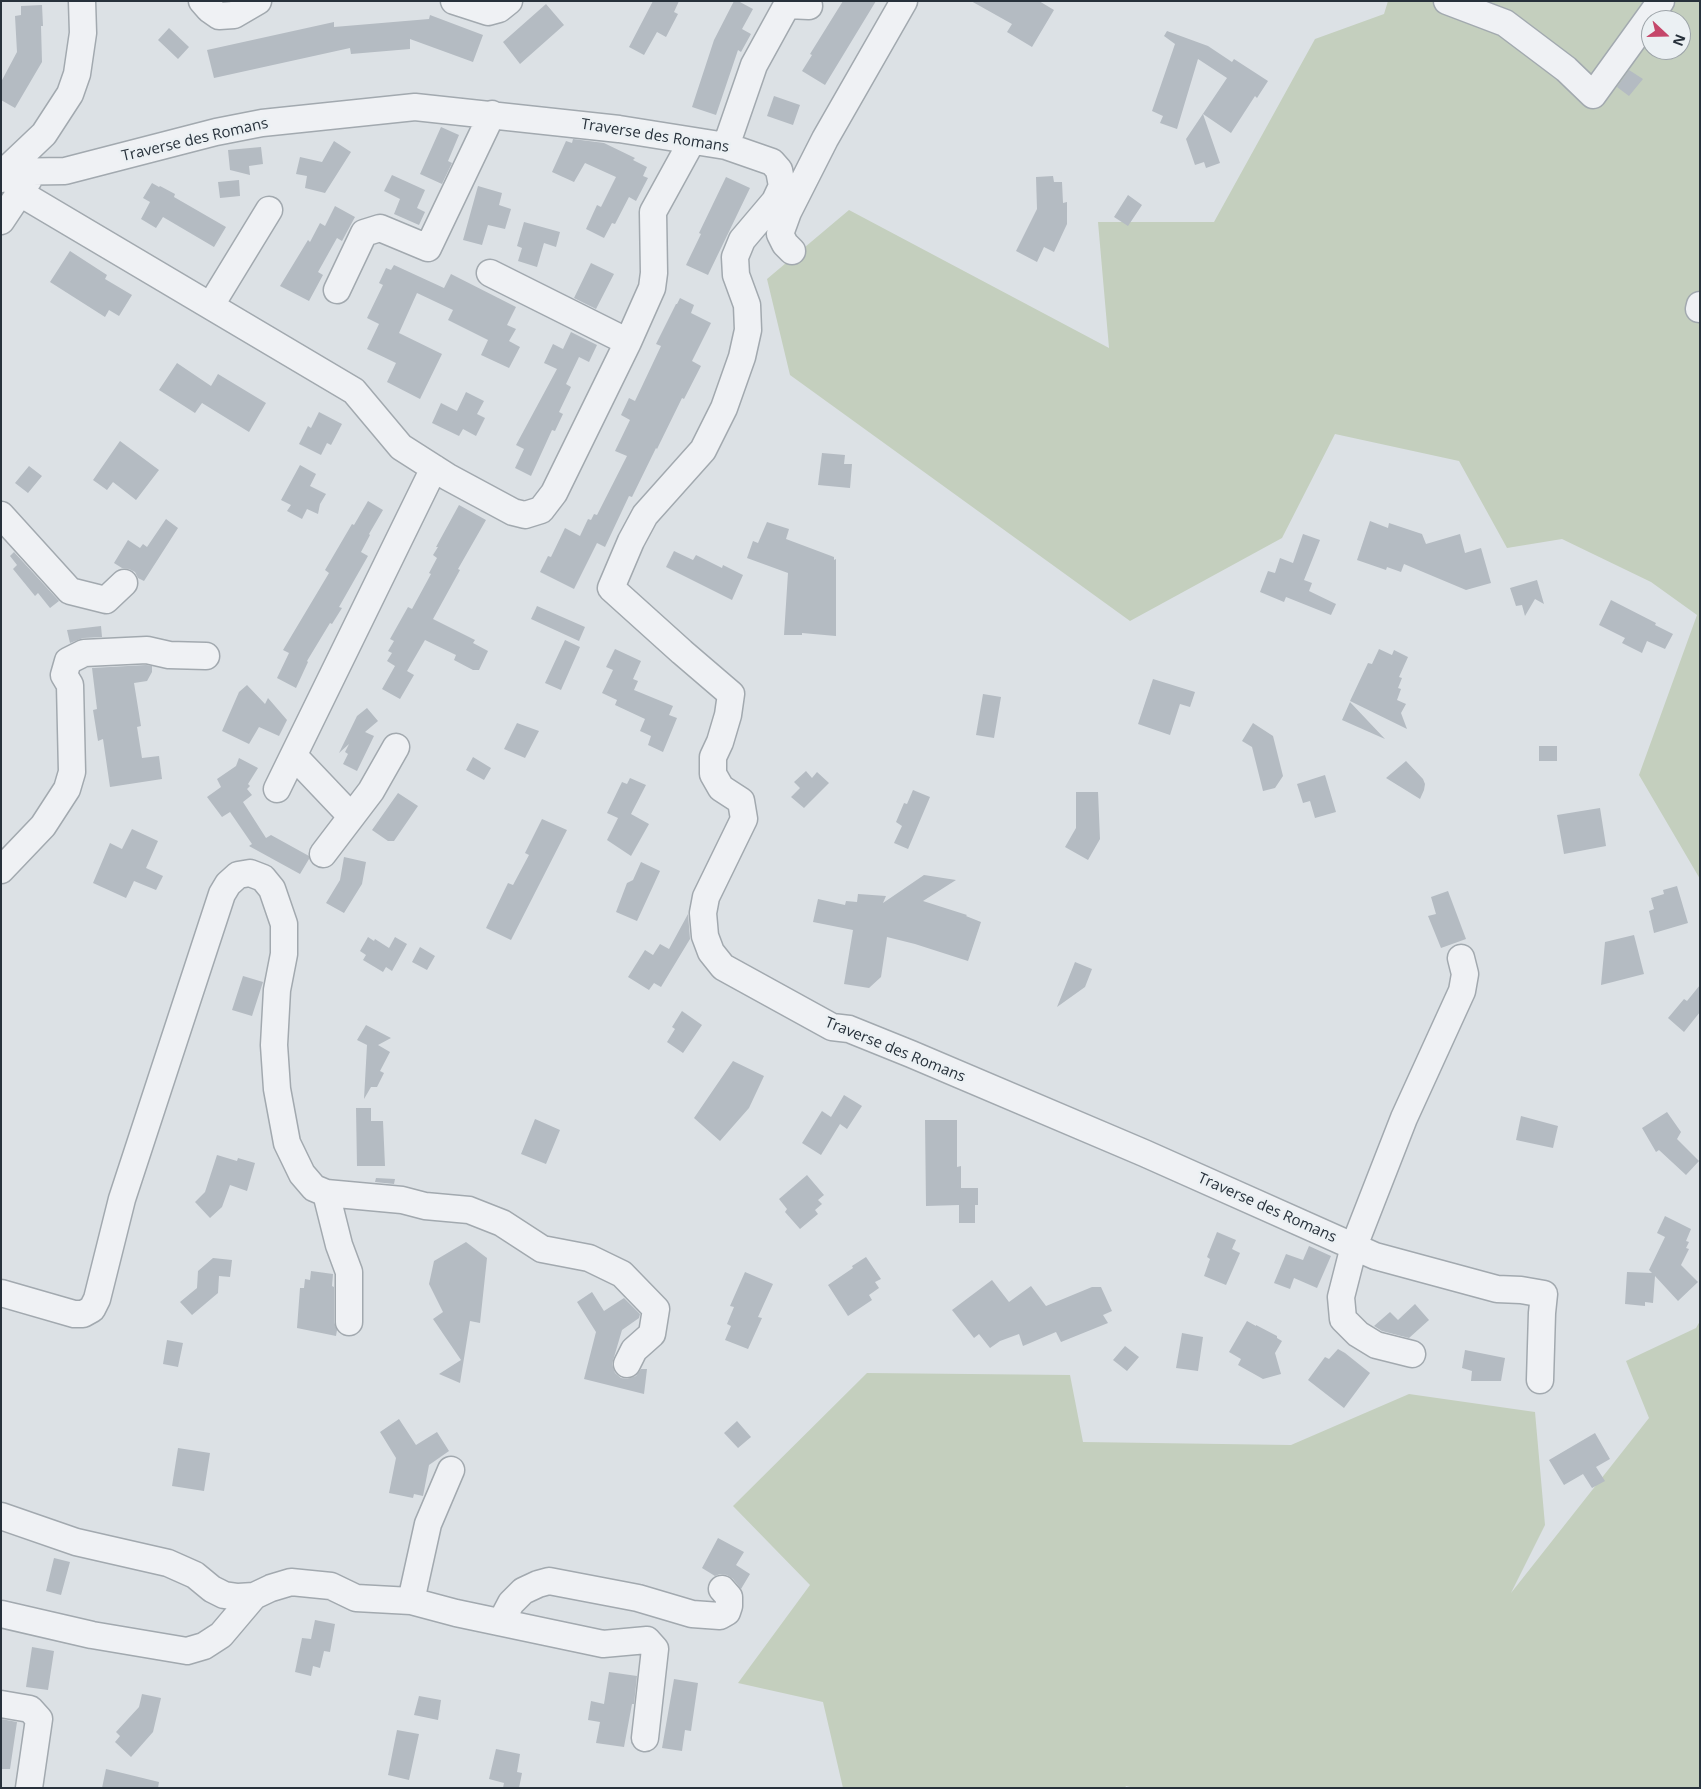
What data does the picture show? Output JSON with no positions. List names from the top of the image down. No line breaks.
{"streets":{"street":["Traverse des Romans"]},"north":"right"}
